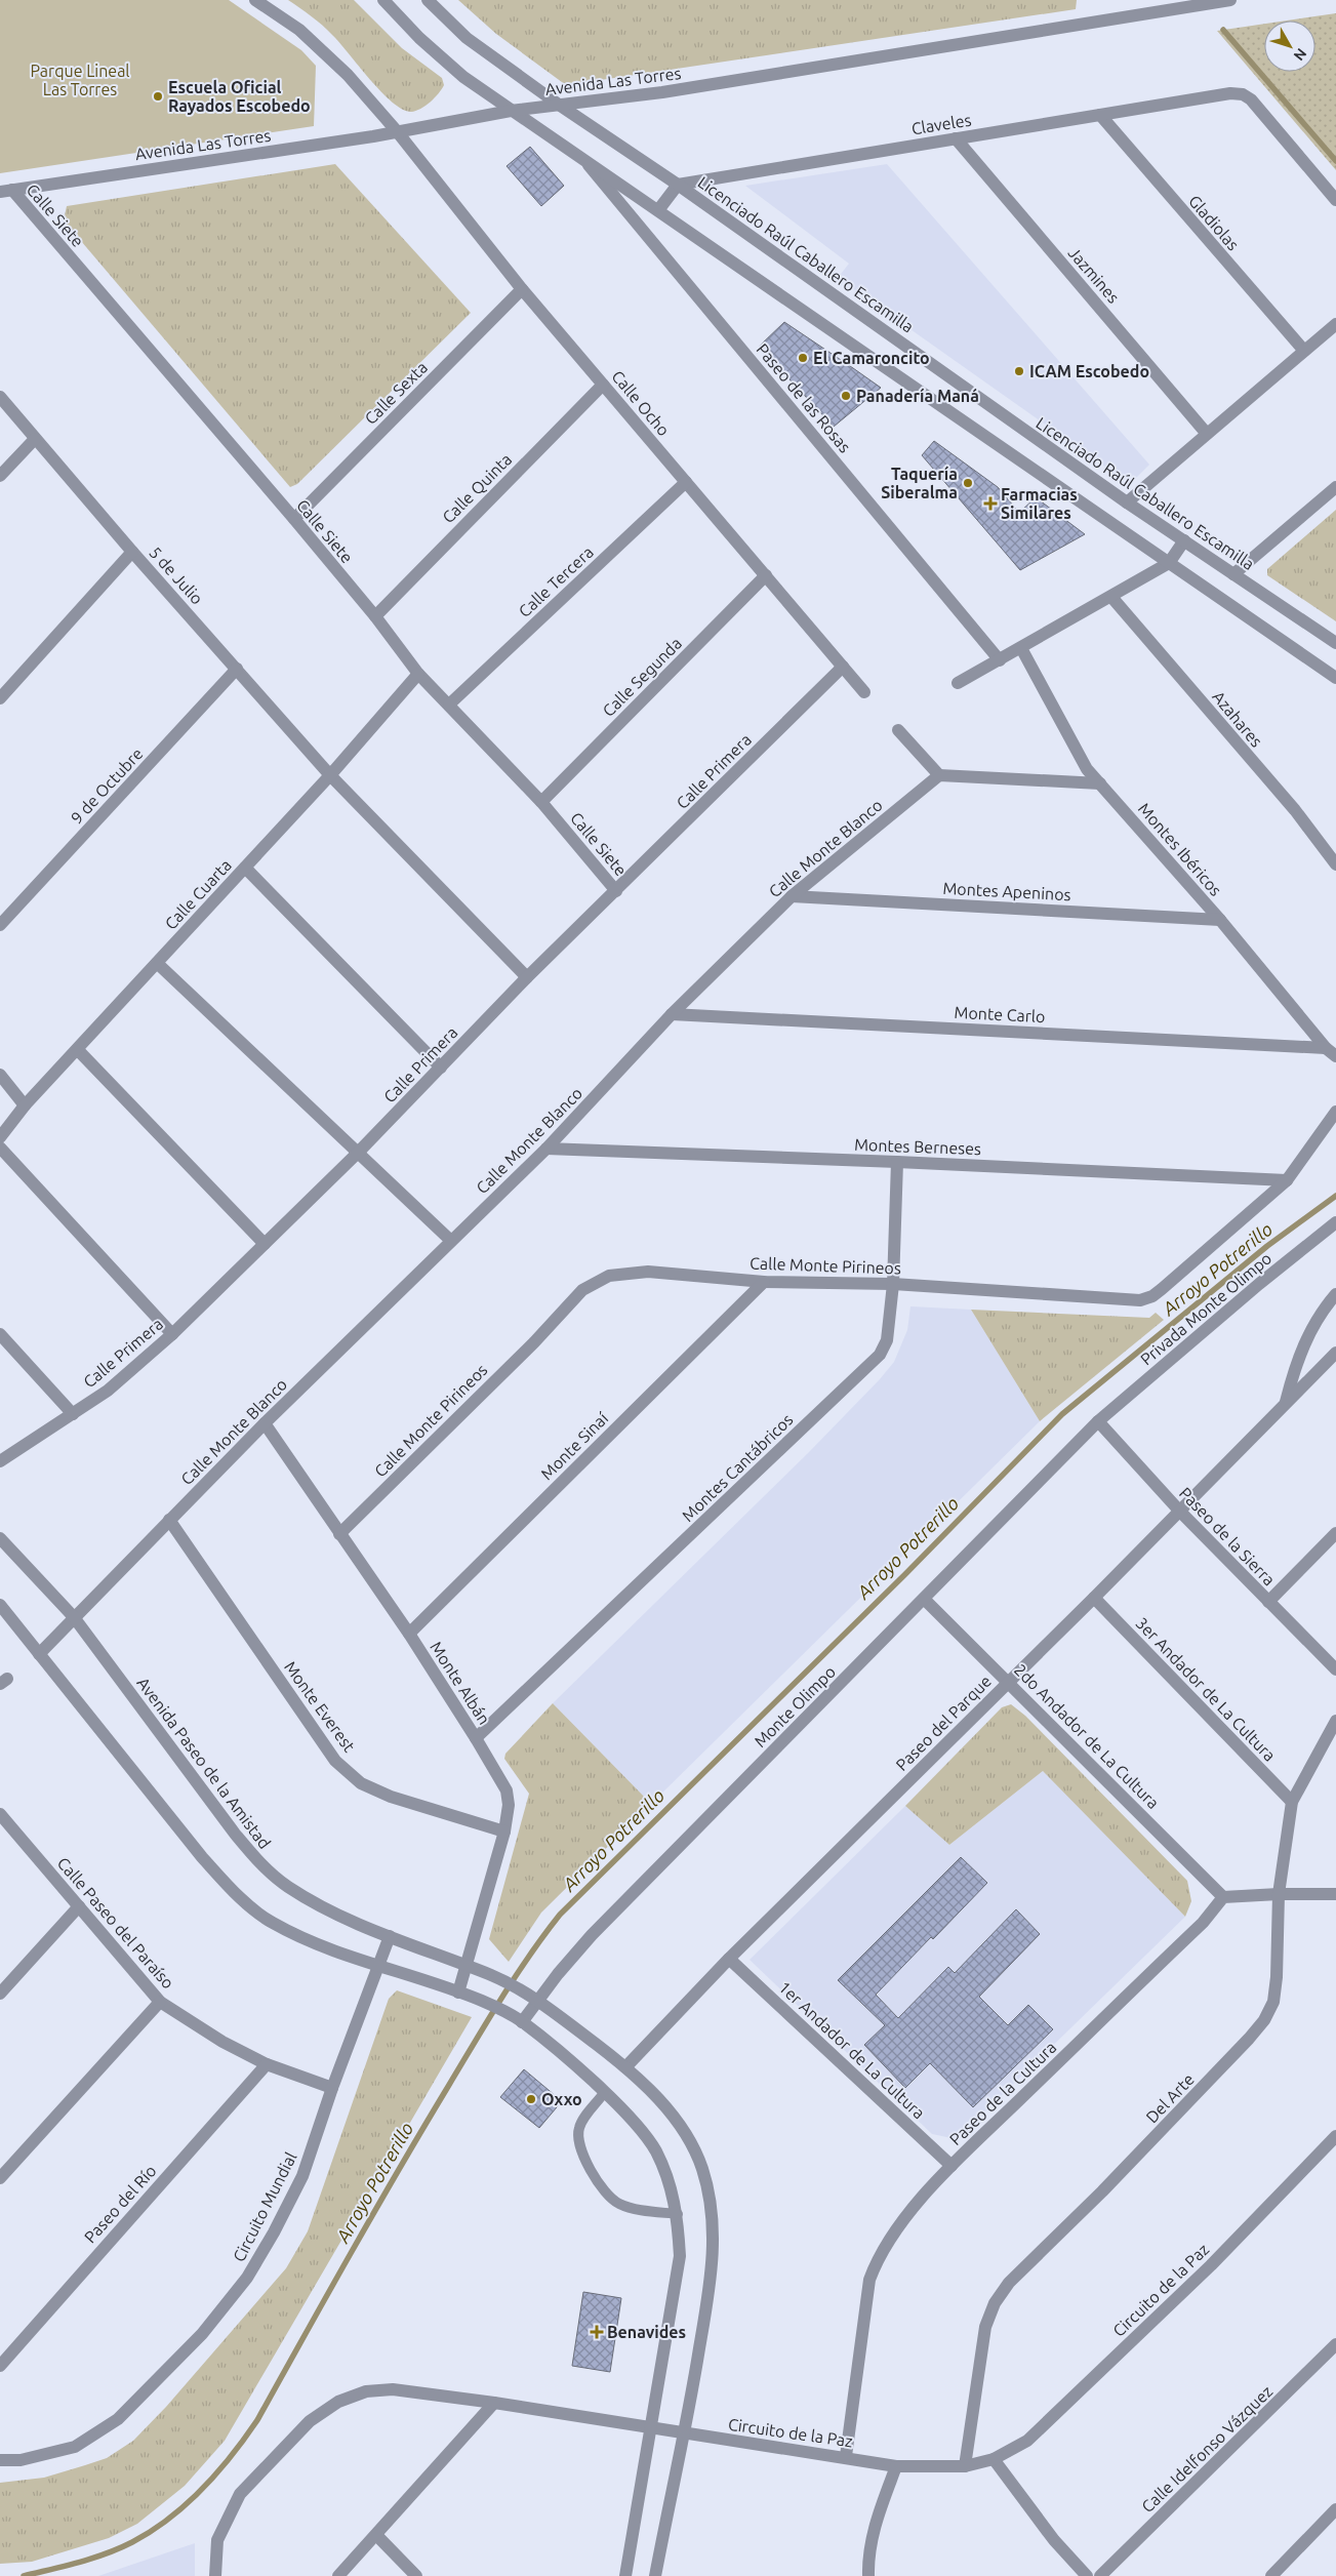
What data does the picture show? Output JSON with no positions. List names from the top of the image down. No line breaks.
{"streets":{"street":["Avenida Las Torres","Claveles","Calle Siete","Gladiolas","Licenciado Raúl Caballero Escamilla","Jazmines","Calle Sexta","Paseo de las Rosas","Calle Ocho","Calle Quinta","5 de Julio","Calle Tercera","Calle Segunda","Azahares","Calle Primera","9 de Octubre","Calle Monte Blanco","Montes Ibéricos","Montes Apeninos","Calle Cuarta","Monte Carlo","Montes Berneses","Calle Monte Pirineos","Privada Monte Olimpo","Monte Sinaí","Montes Cantábricos","Paseo de la Sierra","Monte Albán","3er Andador de La Cultura","Monte Everest","Monte Olimpo","Paseo del Parque","2do Andador de La Cultura","Avenida Paseo de la Amistad","Calle Paseo del Paraíso","1er Andador de La Cultura","Paseo de la Cultura","Del Arte","Paseo del Río","Circuito Mundial","Circuito de la Paz","Calle Idelfonso Vázquez"]},"crossings":[["Avenida Las Torres","Calle Siete"],["Avenida Las Torres","Licenciado Raúl Caballero Escamilla"],["Avenida Las Torres","Calle Ocho"],["Claveles","Gladiolas"],["Claveles","Licenciado Raúl Caballero Escamilla"],["Claveles","Jazmines"],["Calle Siete","Calle Sexta"],["Calle Siete","Calle Quinta"],["Calle Siete","Calle Tercera"],["Calle Siete","Calle Segunda"],["Calle Siete","Calle Primera"],["Calle Siete","Calle Cuarta"],["Calle Sexta","Calle Ocho"],["Calle Ocho","Calle Quinta"],["Calle Ocho","Calle Tercera"],["Calle Ocho","Calle Segunda"],["Calle Ocho","Calle Primera"],["5 de Julio","Calle Primera"],["5 de Julio","9 de Octubre"],["5 de Julio","Calle Cuarta"],["Calle Monte Blanco","Montes Apeninos"],["Calle Monte Blanco","Monte Carlo"],["Calle Monte Blanco","Montes Berneses"],["Calle Monte Blanco","Monte Albán"],["Calle Monte Blanco","Monte Everest"],["Calle Monte Blanco","Avenida Paseo de la Amistad"],["Montes Ibéricos","Montes Apeninos"],["Montes Ibéricos","Monte Carlo"],["Montes Berneses","Calle Monte Pirineos"],["Montes Berneses","Montes Cantábricos"],["Calle Monte Pirineos","Monte Sinaí"],["Calle Monte Pirineos","Montes Cantábricos"],["Calle Monte Pirineos","Monte Albán"],["Privada Monte Olimpo","Paseo de la Sierra"],["Privada Monte Olimpo","Monte Olimpo"],["Monte Sinaí","Monte Albán"],["Montes Cantábricos","Monte Albán"],["Paseo de la Sierra","Monte Olimpo"],["Paseo de la Sierra","Paseo del Parque"],["Monte Albán","Monte Everest"],["Monte Albán","Avenida Paseo de la Amistad"],["3er Andador de La Cultura","Paseo del Parque"],["3er Andador de La Cultura","Del Arte"],["Monte Olimpo","2do Andador de La Cultura"],["Monte Olimpo","Avenida Paseo de la Amistad"],["Paseo del Parque","2do Andador de La Cultura"],["Paseo del Parque","Avenida Paseo de la Amistad"],["Paseo del Parque","1er Andador de La Cultura"],["2do Andador de La Cultura","Paseo de la Cultura"],["Avenida Paseo de la Amistad","Circuito Mundial"],["Avenida Paseo de la Amistad","Circuito de la Paz"],["Calle Paseo del Paraíso","Paseo del Río"],["Calle Paseo del Paraíso","Circuito Mundial"],["1er Andador de La Cultura","Paseo de la Cultura"],["Paseo de la Cultura","Circuito de la Paz"],["Del Arte","Circuito de la Paz"]],"water":["Arroyo Potrerillo"],"parks":["Parque Lineal Las Torres"],"places":{"other":["Escuela Oficial Rayados Escobedo","El Camaroncito","ICAM Escobedo","Panadería Maná","Taquería Siberalma","Oxxo"],"health":["Farmacias Similares","Benavides"]},"north":"bottom right"}
